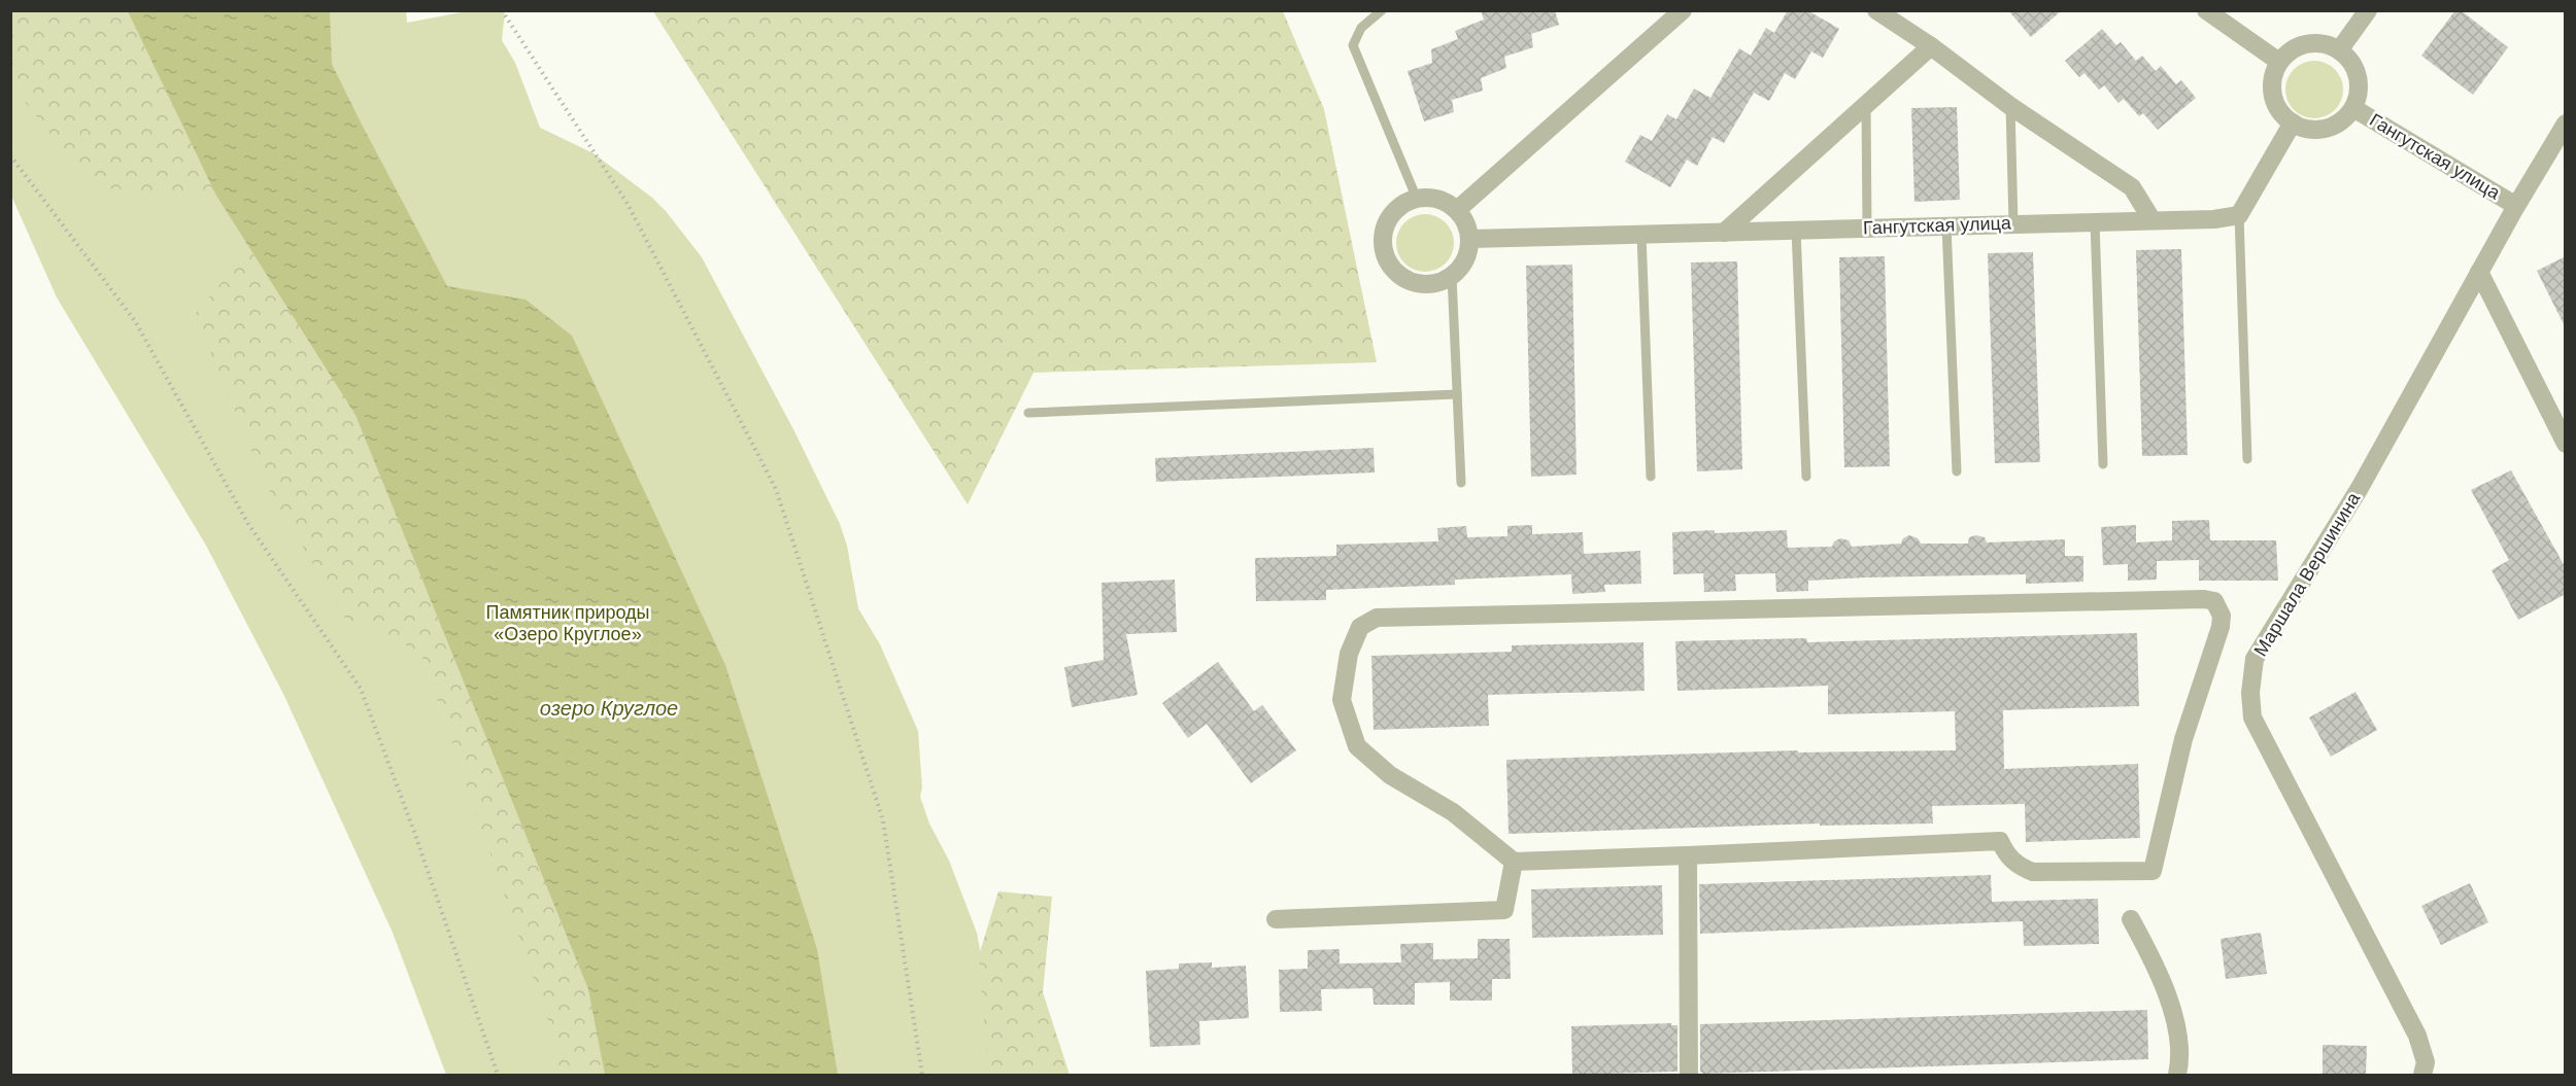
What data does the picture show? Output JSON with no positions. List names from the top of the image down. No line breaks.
{"streets":{"street":["Гангутская улица","Маршала Вершинина"]},"crossings":[["Гангутская улица","Маршала Вершинина"]],"water":["озеро Круглое"],"parks":["Памятник природы «Озеро Круглое»"]}
